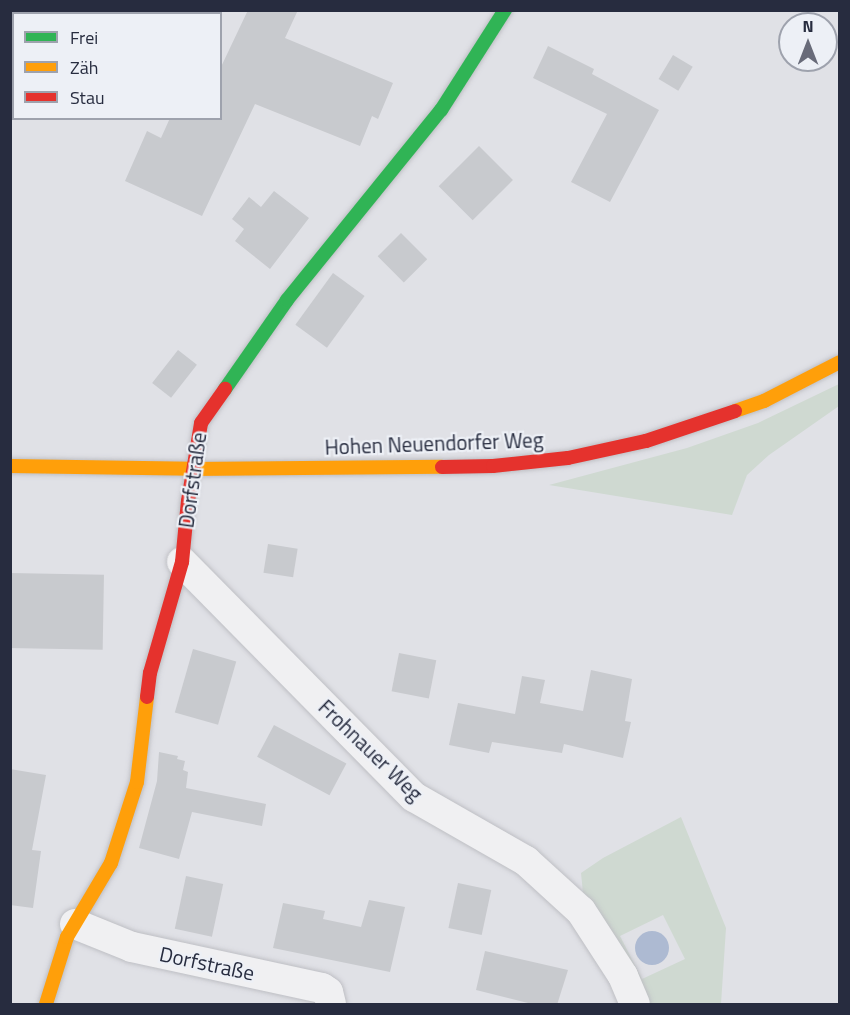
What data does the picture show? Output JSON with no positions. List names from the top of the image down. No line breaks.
{"streets":{"street":["Hohen Neuendorfer Weg","Dorfstraße","Frohnauer Weg"]},"crossings":[["Hohen Neuendorfer Weg","Dorfstraße"],["Dorfstraße","Frohnauer Weg"]],"legend":["Frei","Zäh","Stau"],"north":"top"}
